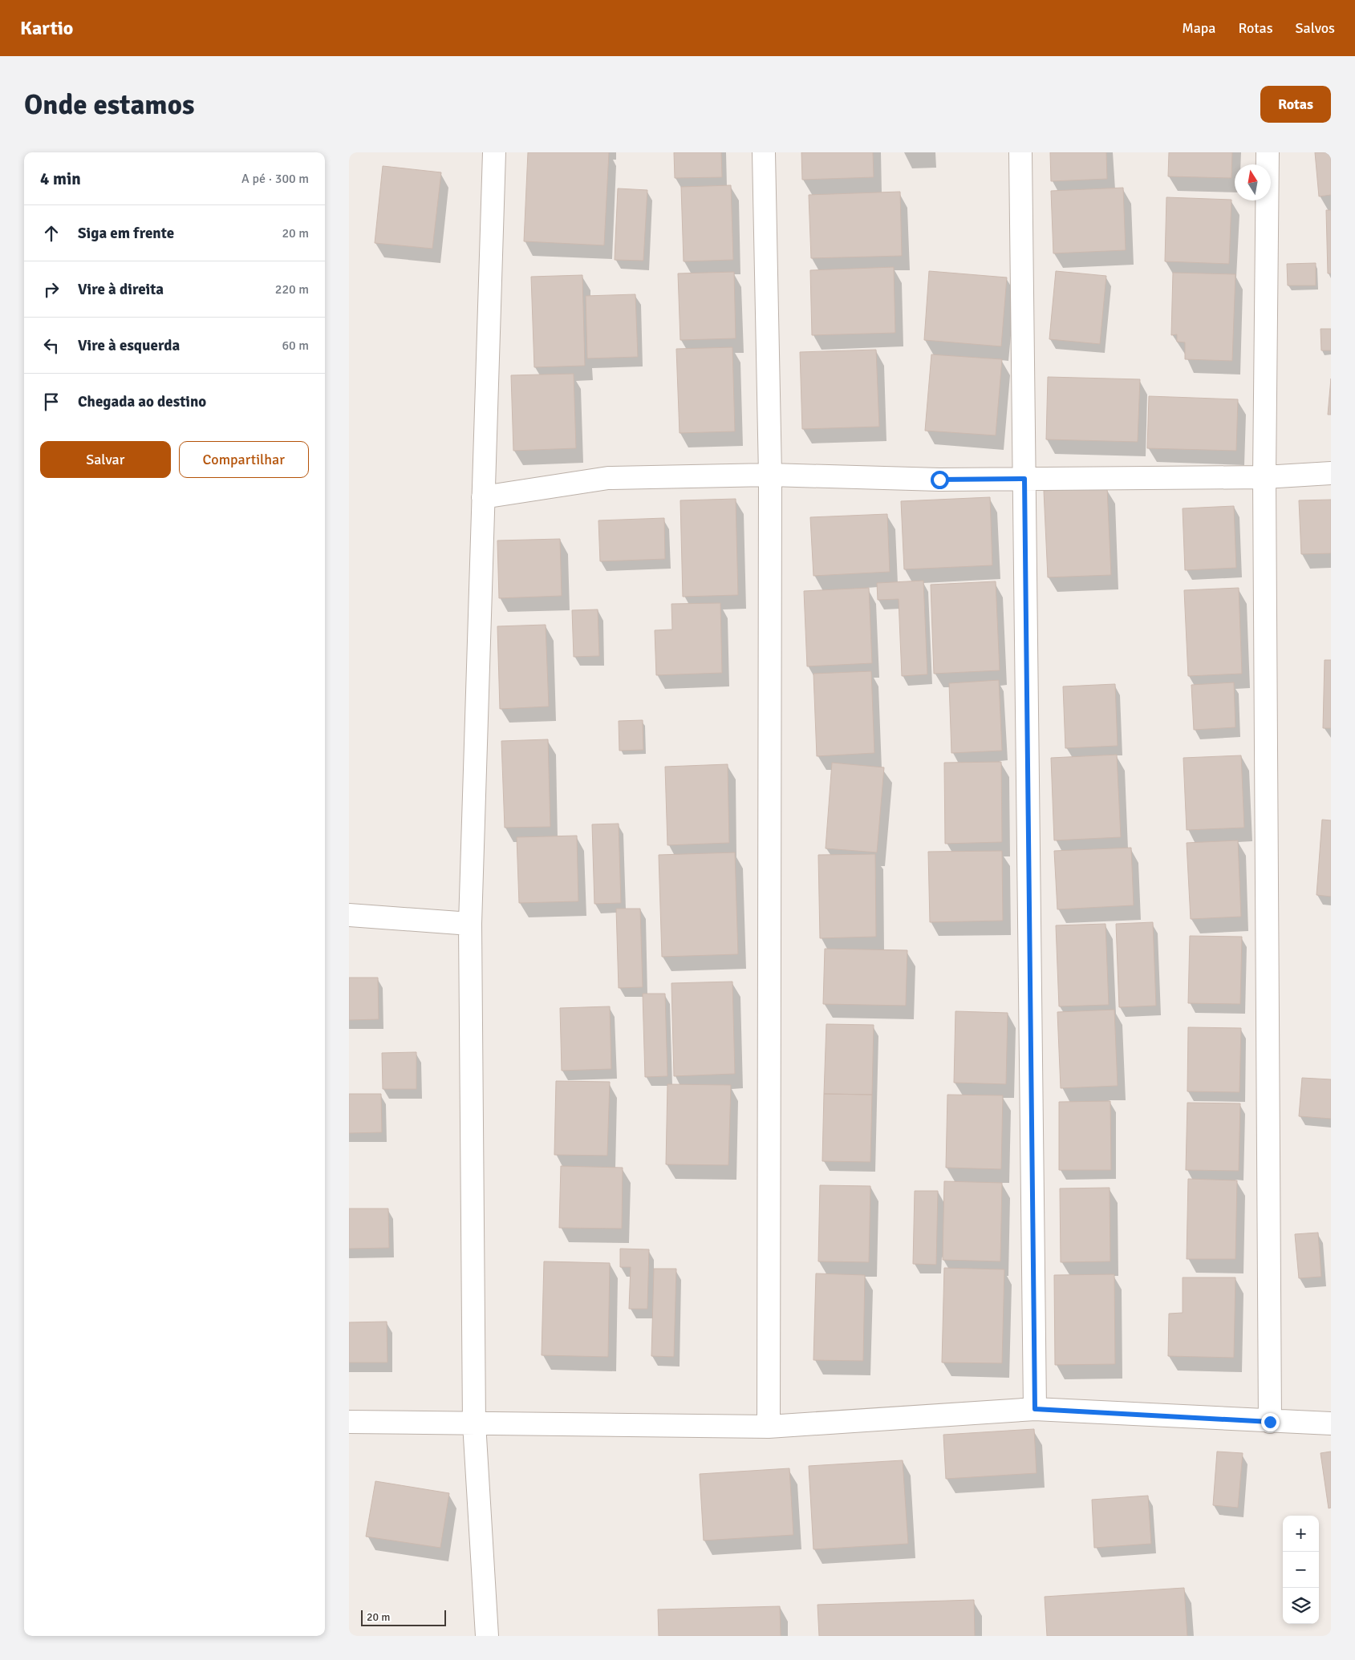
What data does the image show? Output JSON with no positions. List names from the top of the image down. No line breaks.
{"scale_bar":"20 m","north":"top","page":{"header":"Kartio","nav":["Mapa","Rotas","Salvos"],"buttons":["Rotas",["Salvar","Compartilhar"]],"title":"Onde estamos","heading":["4 min","A pé · 300 m"],"list":[["Siga em frente","20 m"],["Vire à direita","220 m"],["Vire à esquerda","60 m"],"Chegada ao destino"],"map_buttons":["+","−"],"scale":"20 m"}}
